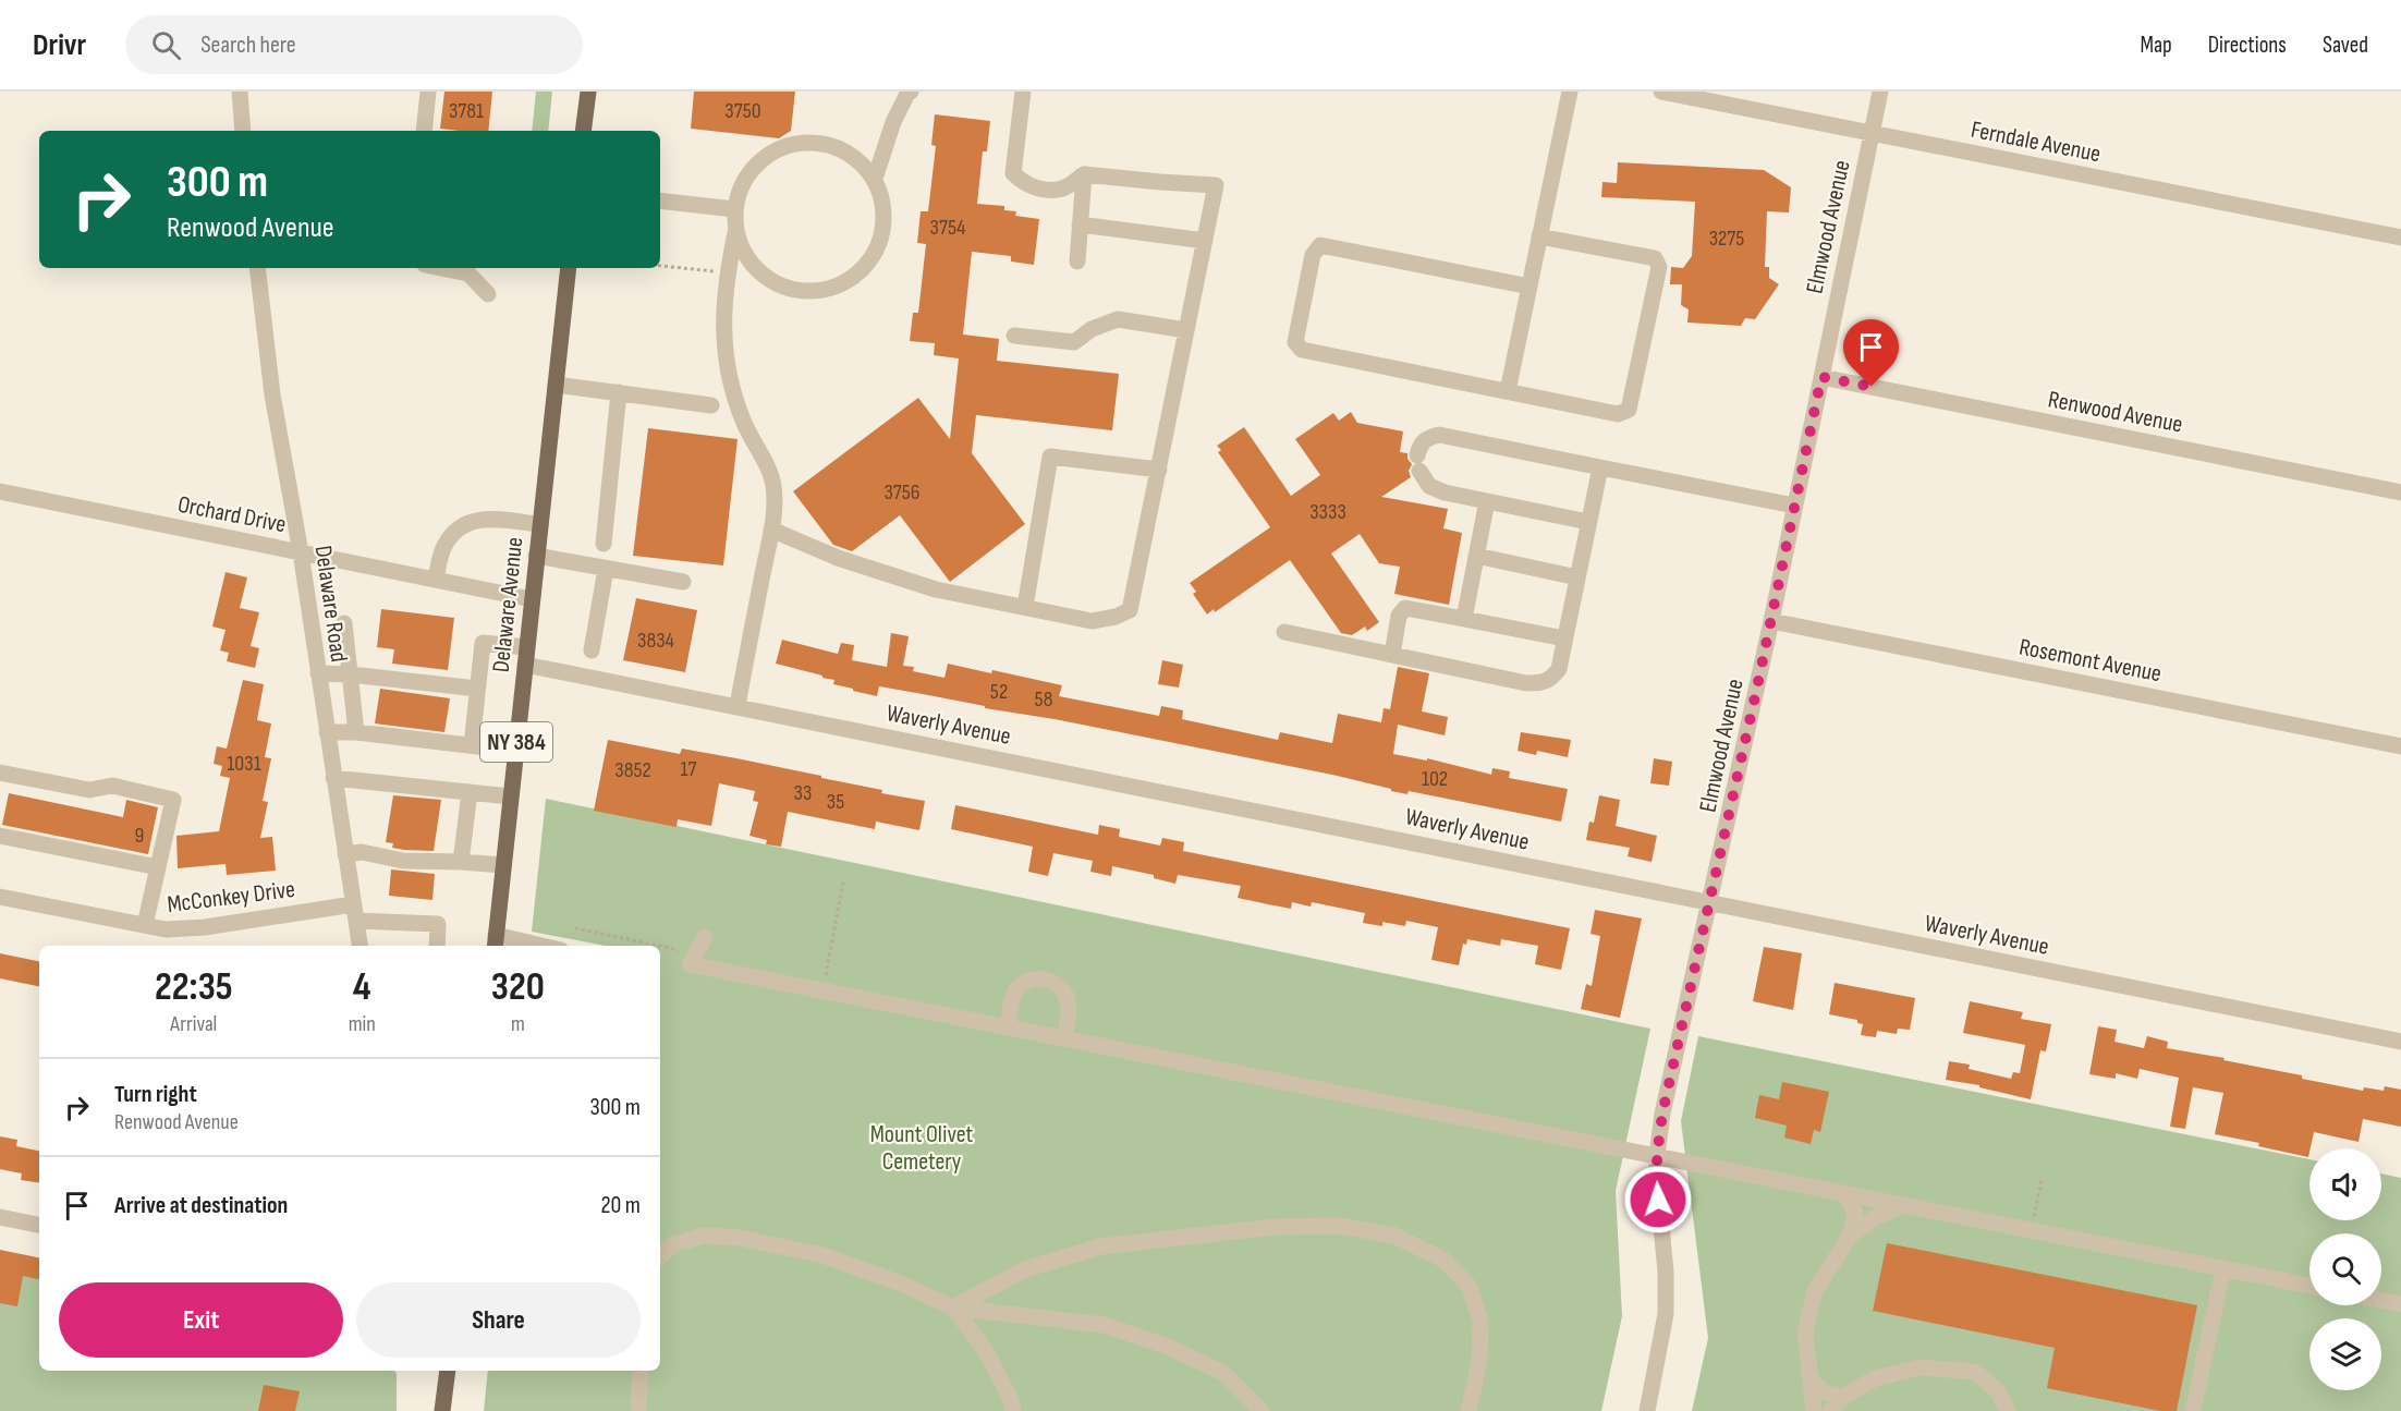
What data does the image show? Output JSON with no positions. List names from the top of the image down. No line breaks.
{"streets":{"main road":["Delaware Avenue","NY 384"],"street":["Ferndale Avenue","Elmwood Avenue","Renwood Avenue","Orchard Drive","Delaware Road","Rosemont Avenue","Waverly Avenue","McConkey Drive"]},"crossings":[["Ferndale Avenue","Elmwood Avenue"],["Elmwood Avenue","Renwood Avenue"],["Elmwood Avenue","Rosemont Avenue"],["Elmwood Avenue","Waverly Avenue"],["Orchard Drive","Delaware Road"],["Orchard Drive","Delaware Avenue"],["Delaware Road","McConkey Drive"],["Delaware Avenue","Waverly Avenue"]],"parks":["Mount Olivet Cemetery"],"house_numbers":["3781","3750","3754","3275","3756","3333","3834","52","58","1031","17","3852","102","33","35","9"],"page":{"header":"Drivr","search":"Search here","nav":["Map","Directions","Saved"],"turn":["300 m","Renwood Avenue"],"eta":["22:35","Arrival","4","min","320","m"],"list":[{"name":"Turn right","note":"Renwood Avenue","value":"300 m"},{"name":"Arrive at destination","value":"20 m"}],"buttons":["Exit","Share"]}}
